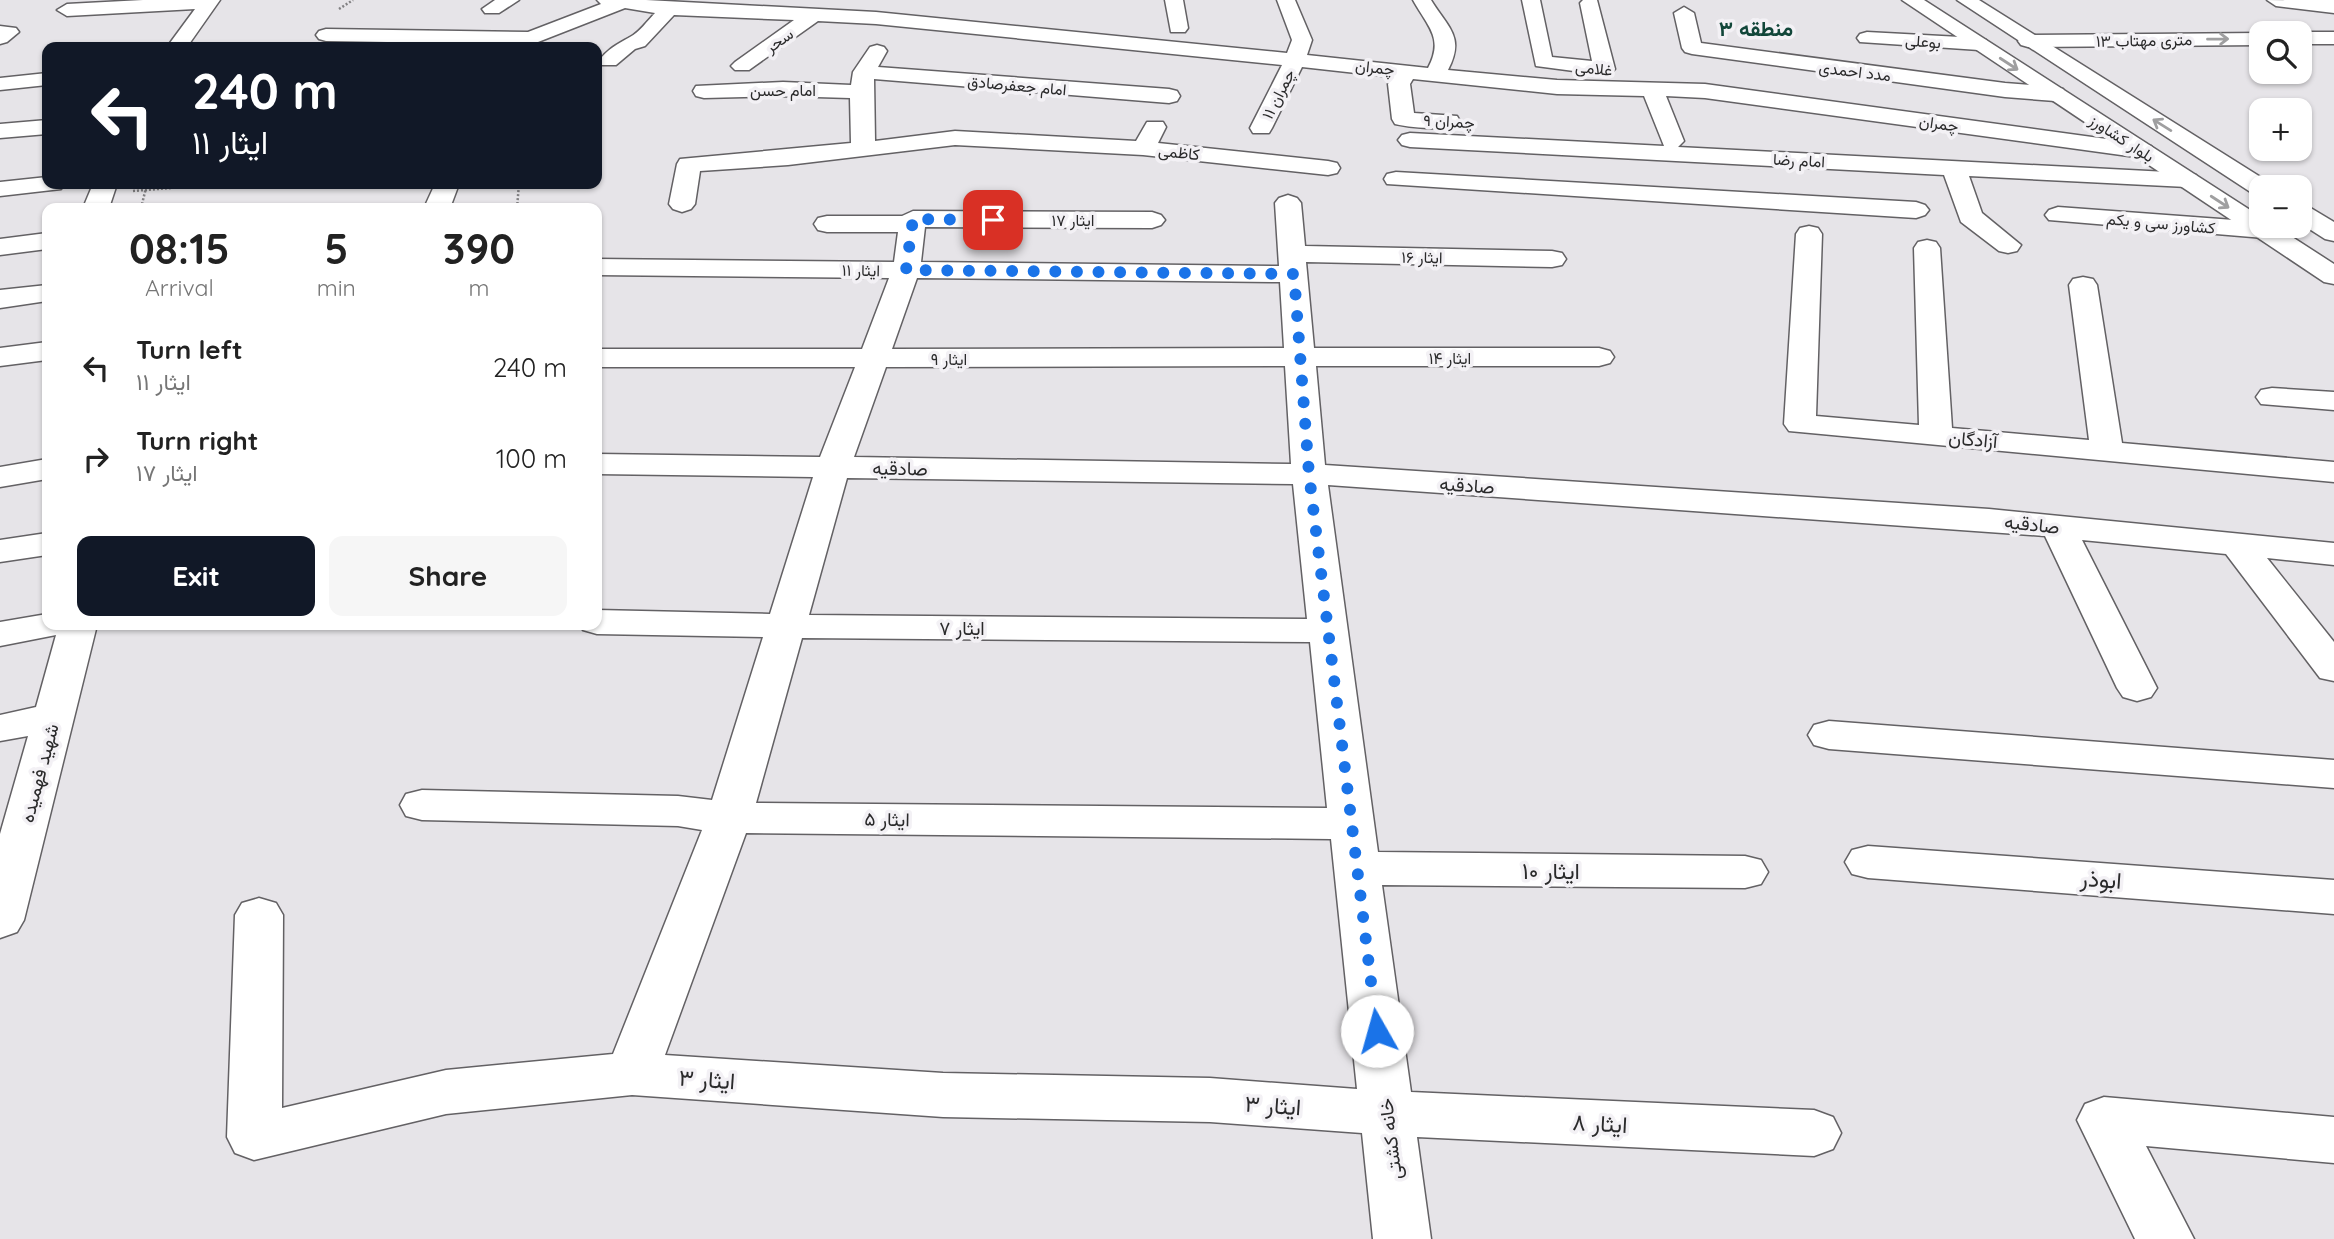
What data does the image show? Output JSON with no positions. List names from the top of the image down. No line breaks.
{"streets":{"main road":["سحر","۱۳ متری مهتاب","بوعلی","چمران","غلامی","مدد احمدی","امام جعفرصادق","امام حسن","چمران ۱۱","چمران ۹","بلوار کشاورز","کاظمی","امام رضا","ایثار ۱۷","كشاورز سی و يكم","ایثار ۱۶","ایثار ۱۱","ایثار ۱۴","ایثار ۹","آزادگان","صادقیه","ایثار ۷","شهید فهمیده","ایثار ۵","ایثار ۱۰","ابوذر","ایثار ۳","ایثار ۸","خانه کشتی"]},"crossings":[["سحر","چمران"],["۱۳ متری مهتاب","بلوار کشاورز"],["بوعلی","بلوار کشاورز"],["چمران","غلامی"],["چمران","چمران ۱۱"],["چمران","چمران ۹"],["چمران","بلوار کشاورز"],["چمران","کاظمی"],["مدد احمدی","بلوار کشاورز"],["امام جعفرصادق","امام حسن"],["امام جعفرصادق","کاظمی"],["چمران ۹","امام رضا"],["بلوار کشاورز","امام رضا"],["ایثار ۱۶","ایثار ۱۱"],["ایثار ۱۶","خانه کشتی"],["ایثار ۱۱","خانه کشتی"],["ایثار ۱۴","ایثار ۹"],["ایثار ۱۴","خانه کشتی"],["ایثار ۹","خانه کشتی"],["صادقیه","خانه کشتی"],["ایثار ۷","خانه کشتی"],["ایثار ۵","خانه کشتی"],["ایثار ۱۰","خانه کشتی"],["ایثار ۳","ایثار ۸"],["ایثار ۳","خانه کشتی"],["ایثار ۸","خانه کشتی"]],"one_way":["۱۳ متری مهتاب"],"districts":["منطقه ۳"],"page":{"map_buttons":["+","−"],"turn":["240 m","ایثار ۱۱"],"eta":["08:15","Arrival","5","min","390","m"],"list":[{"name":"Turn left","note":"ایثار ۱۱","value":"240 m"},{"name":"Turn right","note":"ایثار ۱۷","value":"100 m"}],"buttons":["Exit","Share"]}}
